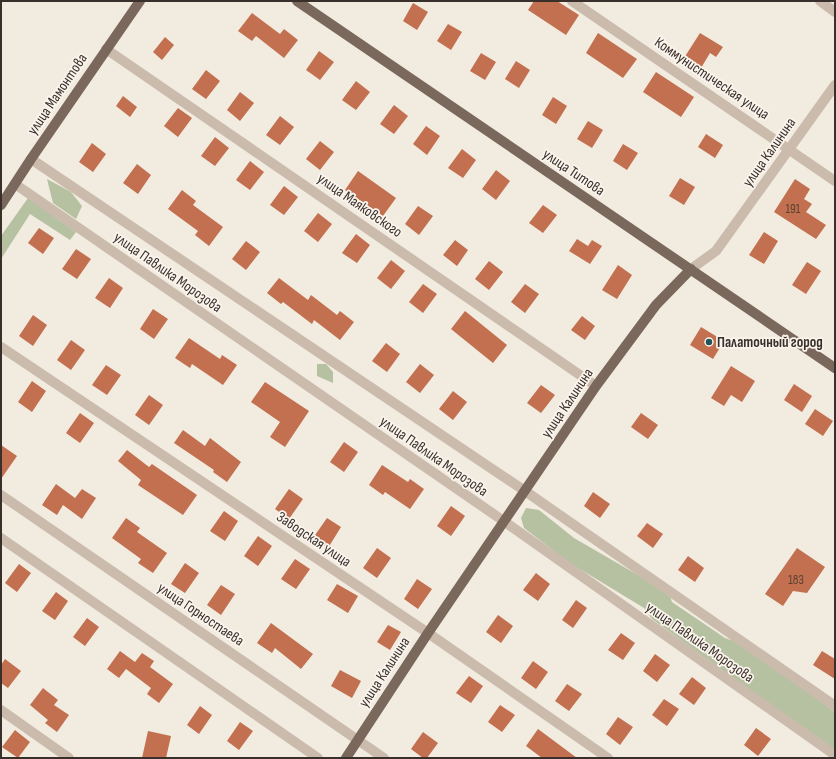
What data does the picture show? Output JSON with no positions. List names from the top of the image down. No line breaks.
{"streets":{"main road":["улица Мамонтова","улица Калинина","улица Титова"],"street":["Коммунистическая улица","улица Маяковского","улица Павлика Морозова","Заводская улица","улица Горностаева"]},"crossings":[["Коммунистическая улица","улица Калинина"],["улица Мамонтова","улица Маяковского"],["улица Мамонтова","улица Павлика Морозова"],["улица Калинина","улица Титова"],["улица Калинина","улица Маяковского"],["улица Калинина","улица Павлика Морозова"],["улица Калинина","Заводская улица"],["улица Калинина","улица Горностаева"]],"places":["Палаточный город"],"house_numbers":["191","183"]}
